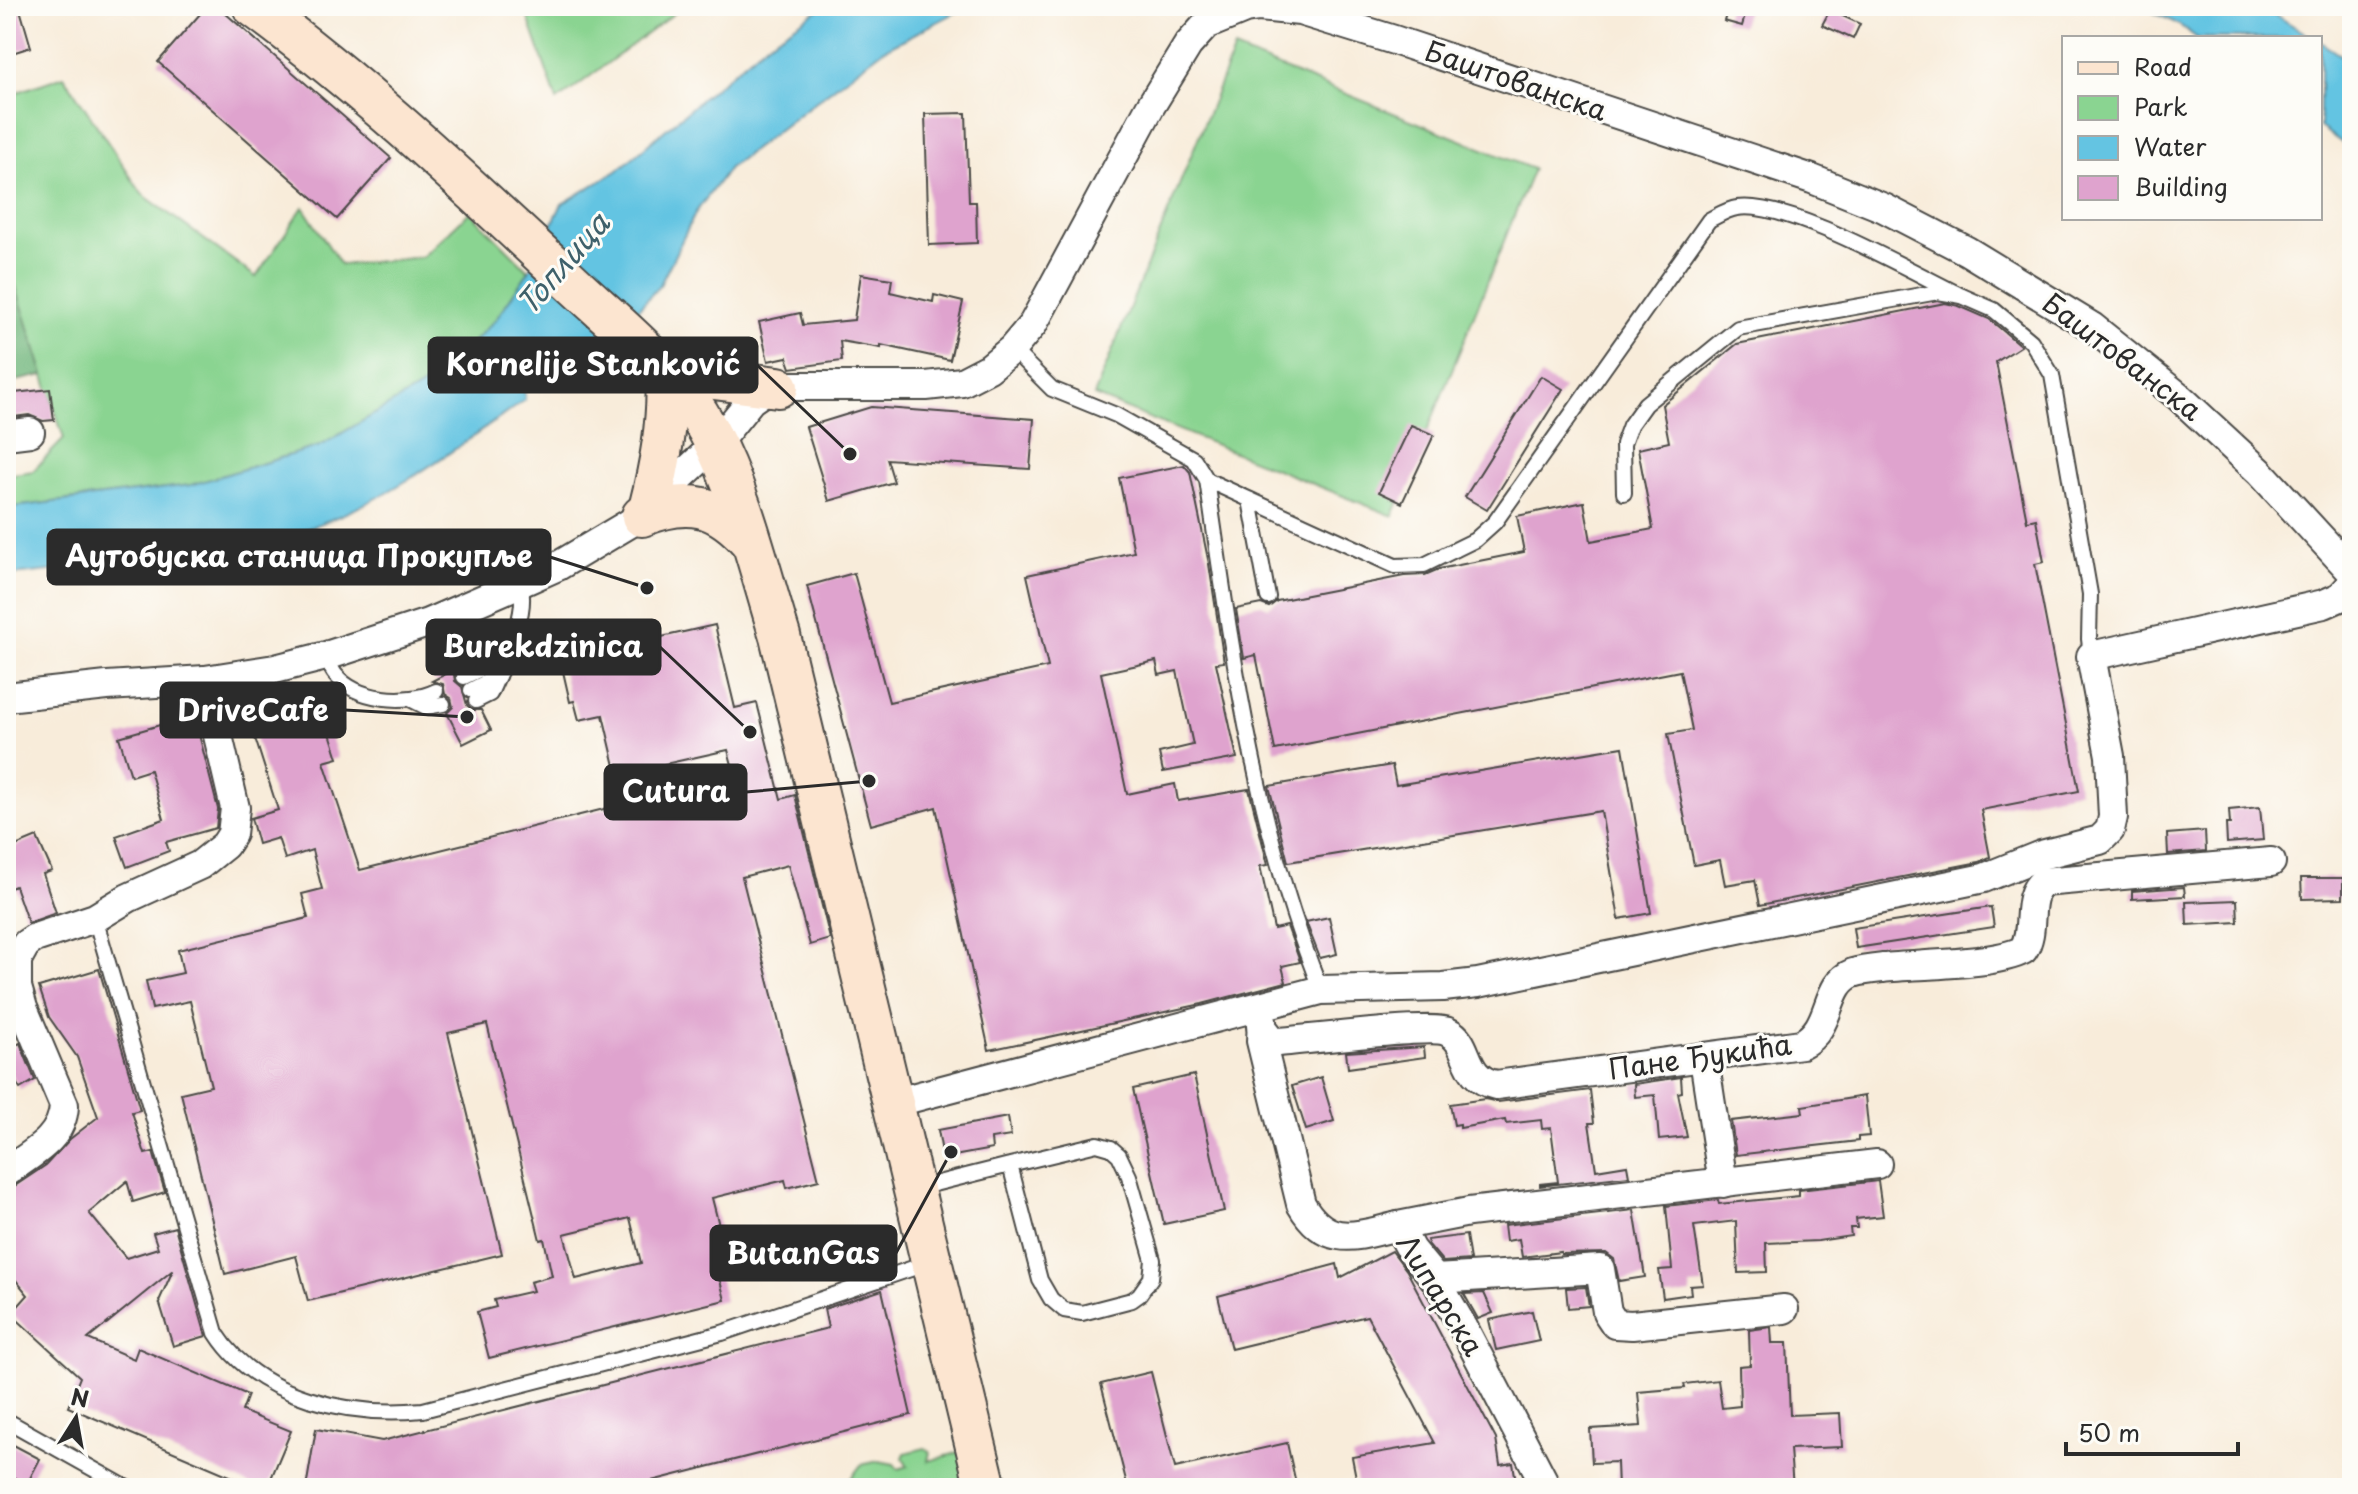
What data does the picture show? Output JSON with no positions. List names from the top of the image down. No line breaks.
{"streets":{"street":["Баштованска","Пане Ђукића","Липарска"]},"crossings":[["Пане Ђукића","Липарска"]],"water":["Топлица"],"places":["Kornelije Stanković","Аутобуска станица Прокупље","DriveCafe","Burekdzinica","Cutura","ButanGas"],"legend":["Road","Park","Water","Building"],"scale_bar":"50 m","north":"top"}
